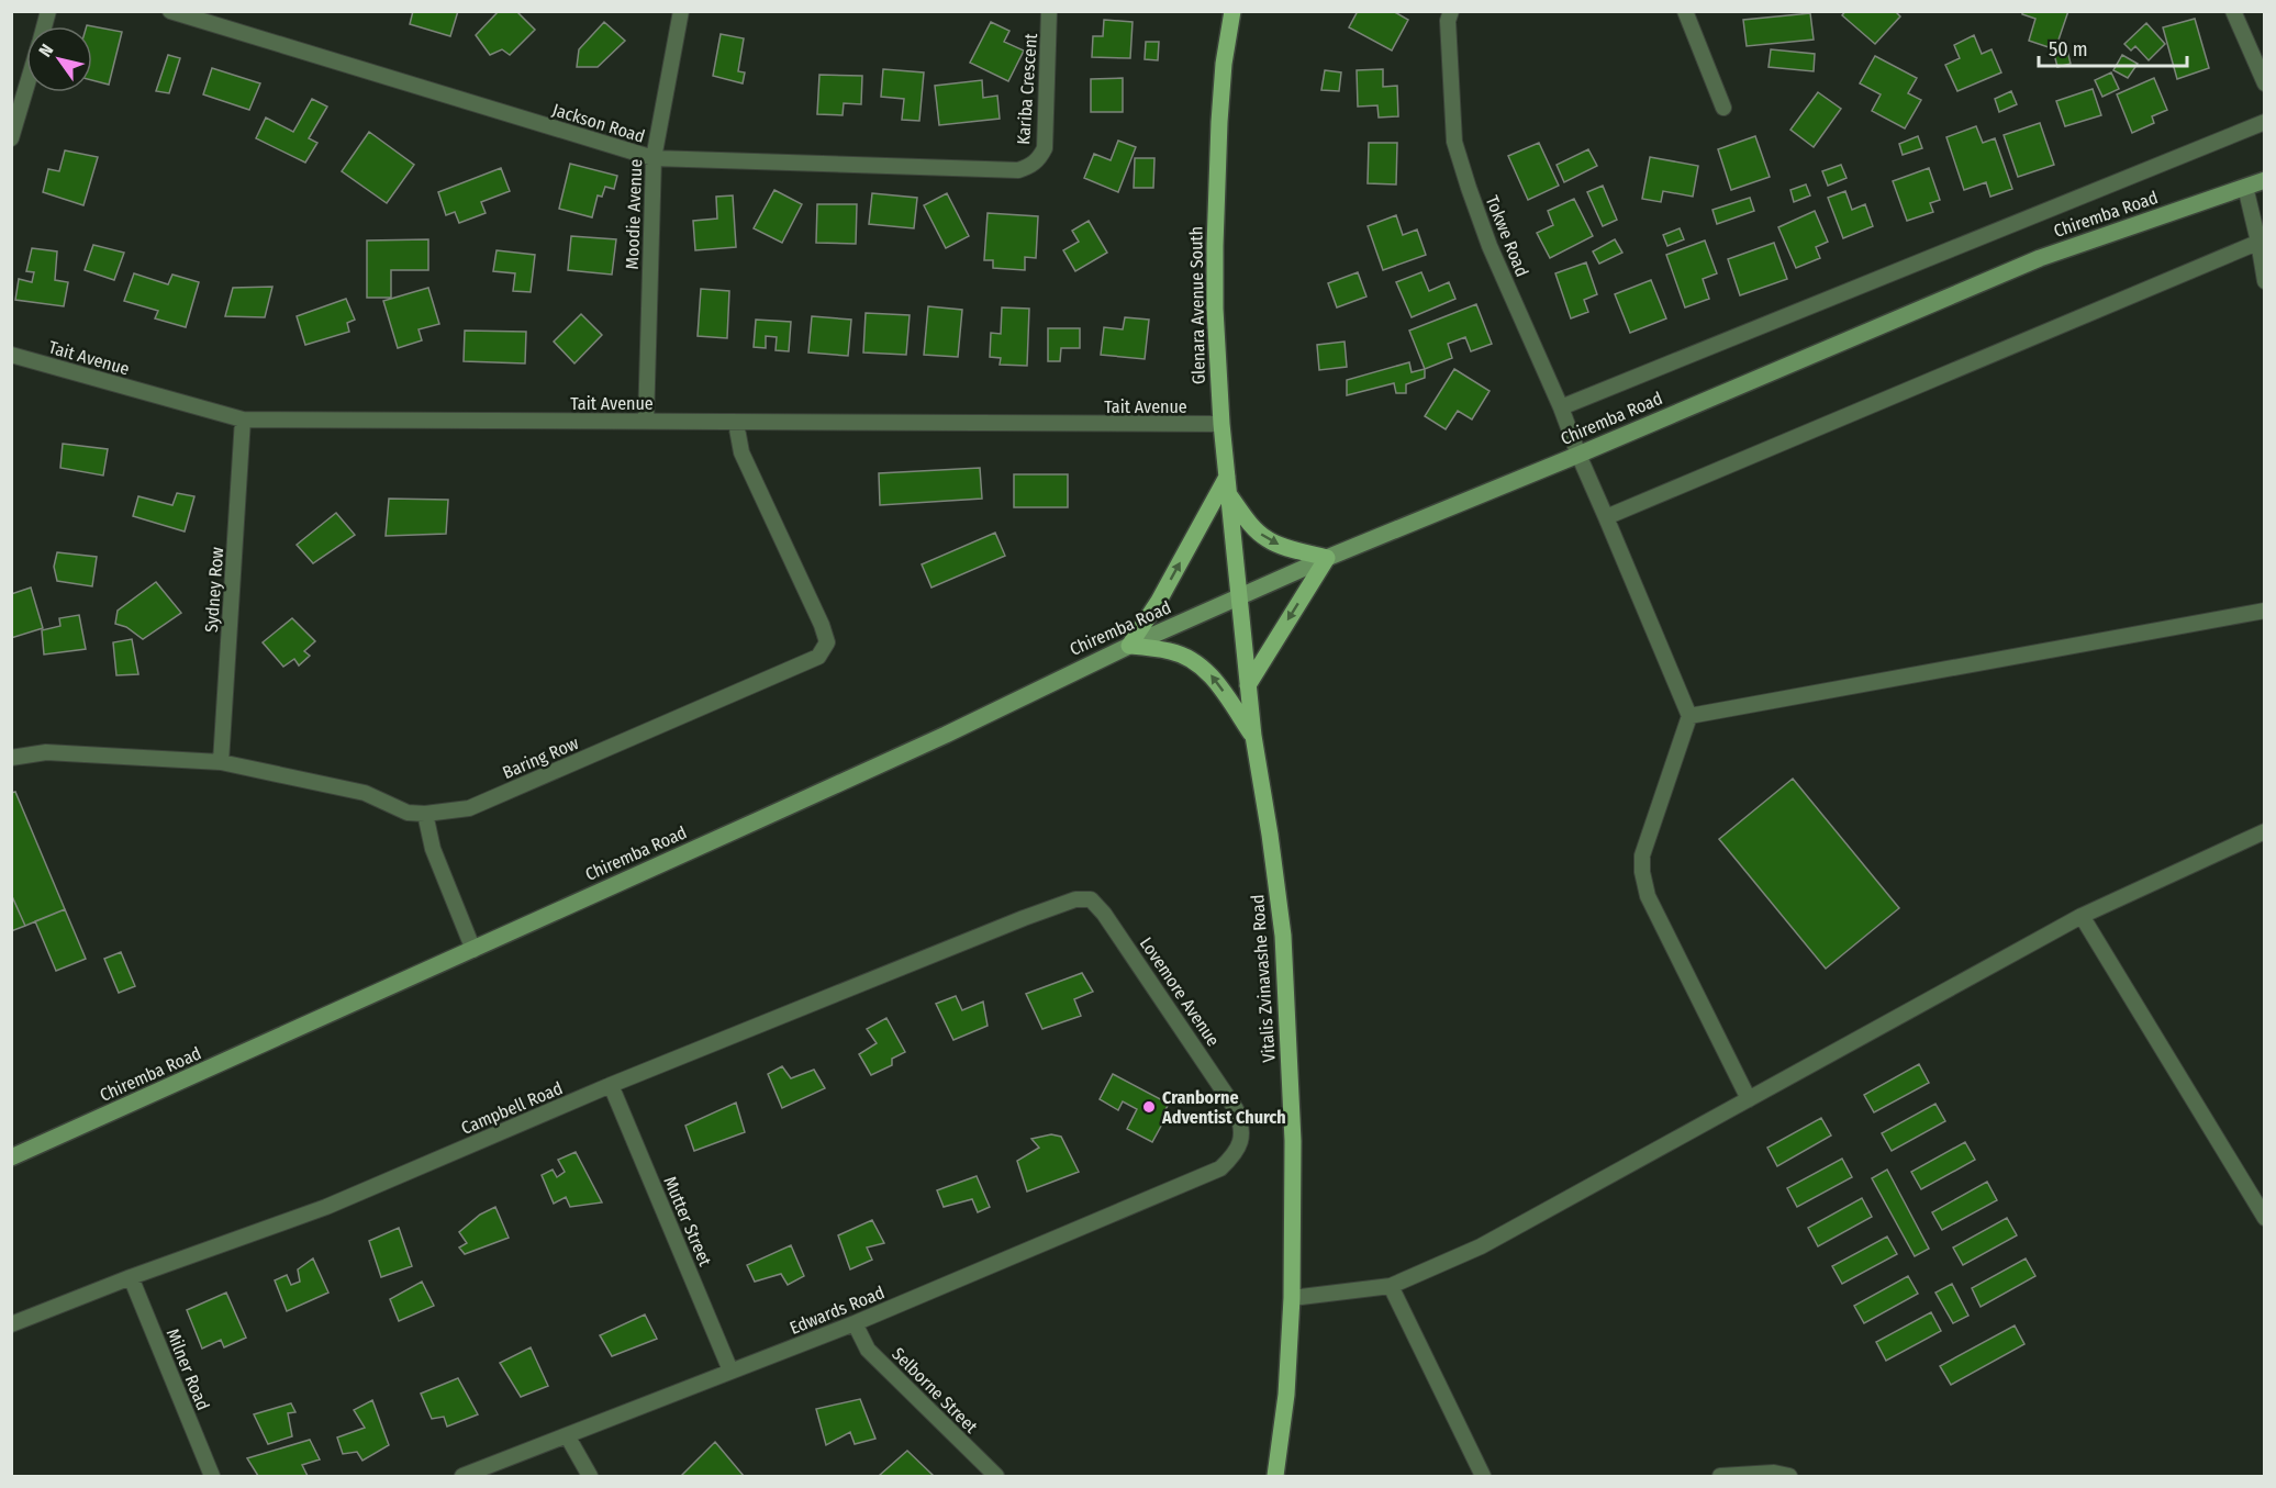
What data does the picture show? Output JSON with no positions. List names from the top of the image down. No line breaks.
{"streets":{"main road":["Chiremba Road","Glenara Avenue South","Vitalis Zvinavashe Road"],"street":["Kariba Crescent","Jackson Road","Moodie Avenue","Tokwe Road","Tait Avenue","Sydney Row","Baring Row","Lovemore Avenue","Campbell Road","Mutter Street","Edwards Road","Milner Road","Selborne Street"]},"crossings":[["Kariba Crescent","Jackson Road"],["Jackson Road","Moodie Avenue"],["Moodie Avenue","Tait Avenue"],["Chiremba Road","Tokwe Road"],["Chiremba Road","Glenara Avenue South"],["Chiremba Road","Vitalis Zvinavashe Road"],["Glenara Avenue South","Tait Avenue"],["Glenara Avenue South","Vitalis Zvinavashe Road"],["Tait Avenue","Sydney Row"],["Tait Avenue","Baring Row"],["Sydney Row","Baring Row"],["Lovemore Avenue","Campbell Road"],["Lovemore Avenue","Edwards Road"],["Campbell Road","Mutter Street"],["Campbell Road","Milner Road"],["Mutter Street","Edwards Road"],["Edwards Road","Selborne Street"]],"places":["Cranborne Adventist Church"],"scale_bar":"50 m","north":"top left"}
